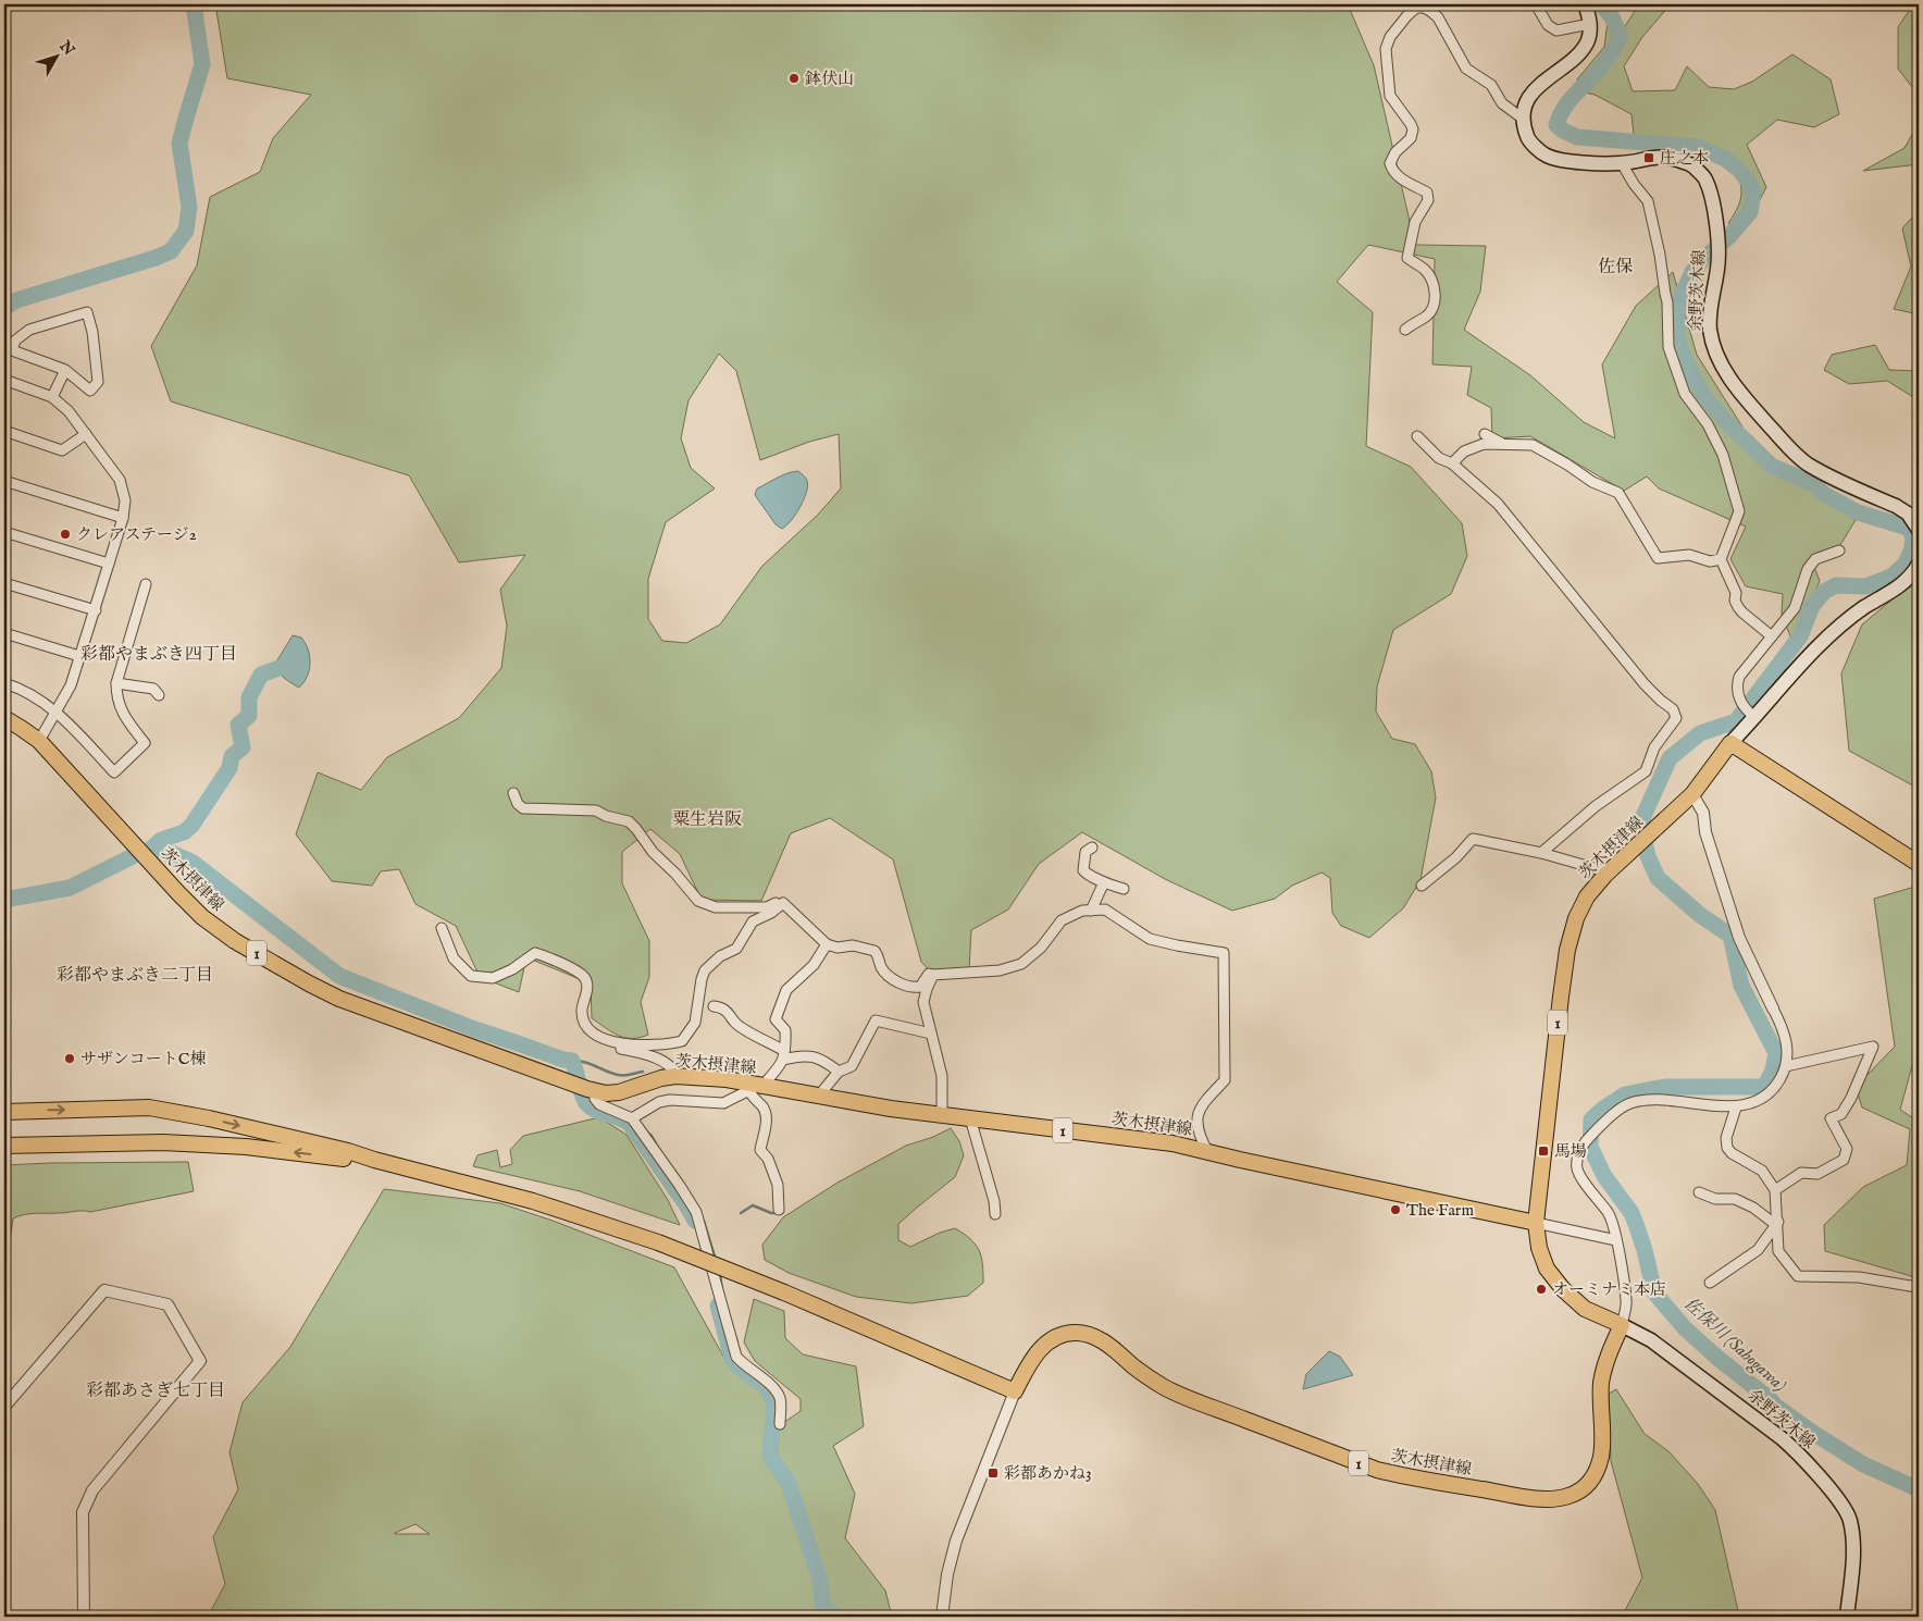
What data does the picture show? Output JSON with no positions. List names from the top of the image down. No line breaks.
{"streets":{"main road":["余野茨木線","茨木摂津線","1"]},"crossings":[["余野茨木線","茨木摂津線"]],"districts":["佐保","彩都やまぶき四丁目","粟生岩阪","彩都やまぶき二丁目","彩都あさぎ七丁目"],"water":["佐保川 (Sahogawa)"],"places":{"other":["鉢伏山","クレアステージ2","サザンコートC棟","The Farm","オーミナミ本店"],"transit":["庄之本","馬場","彩都あかね3"]},"north":"top right"}
